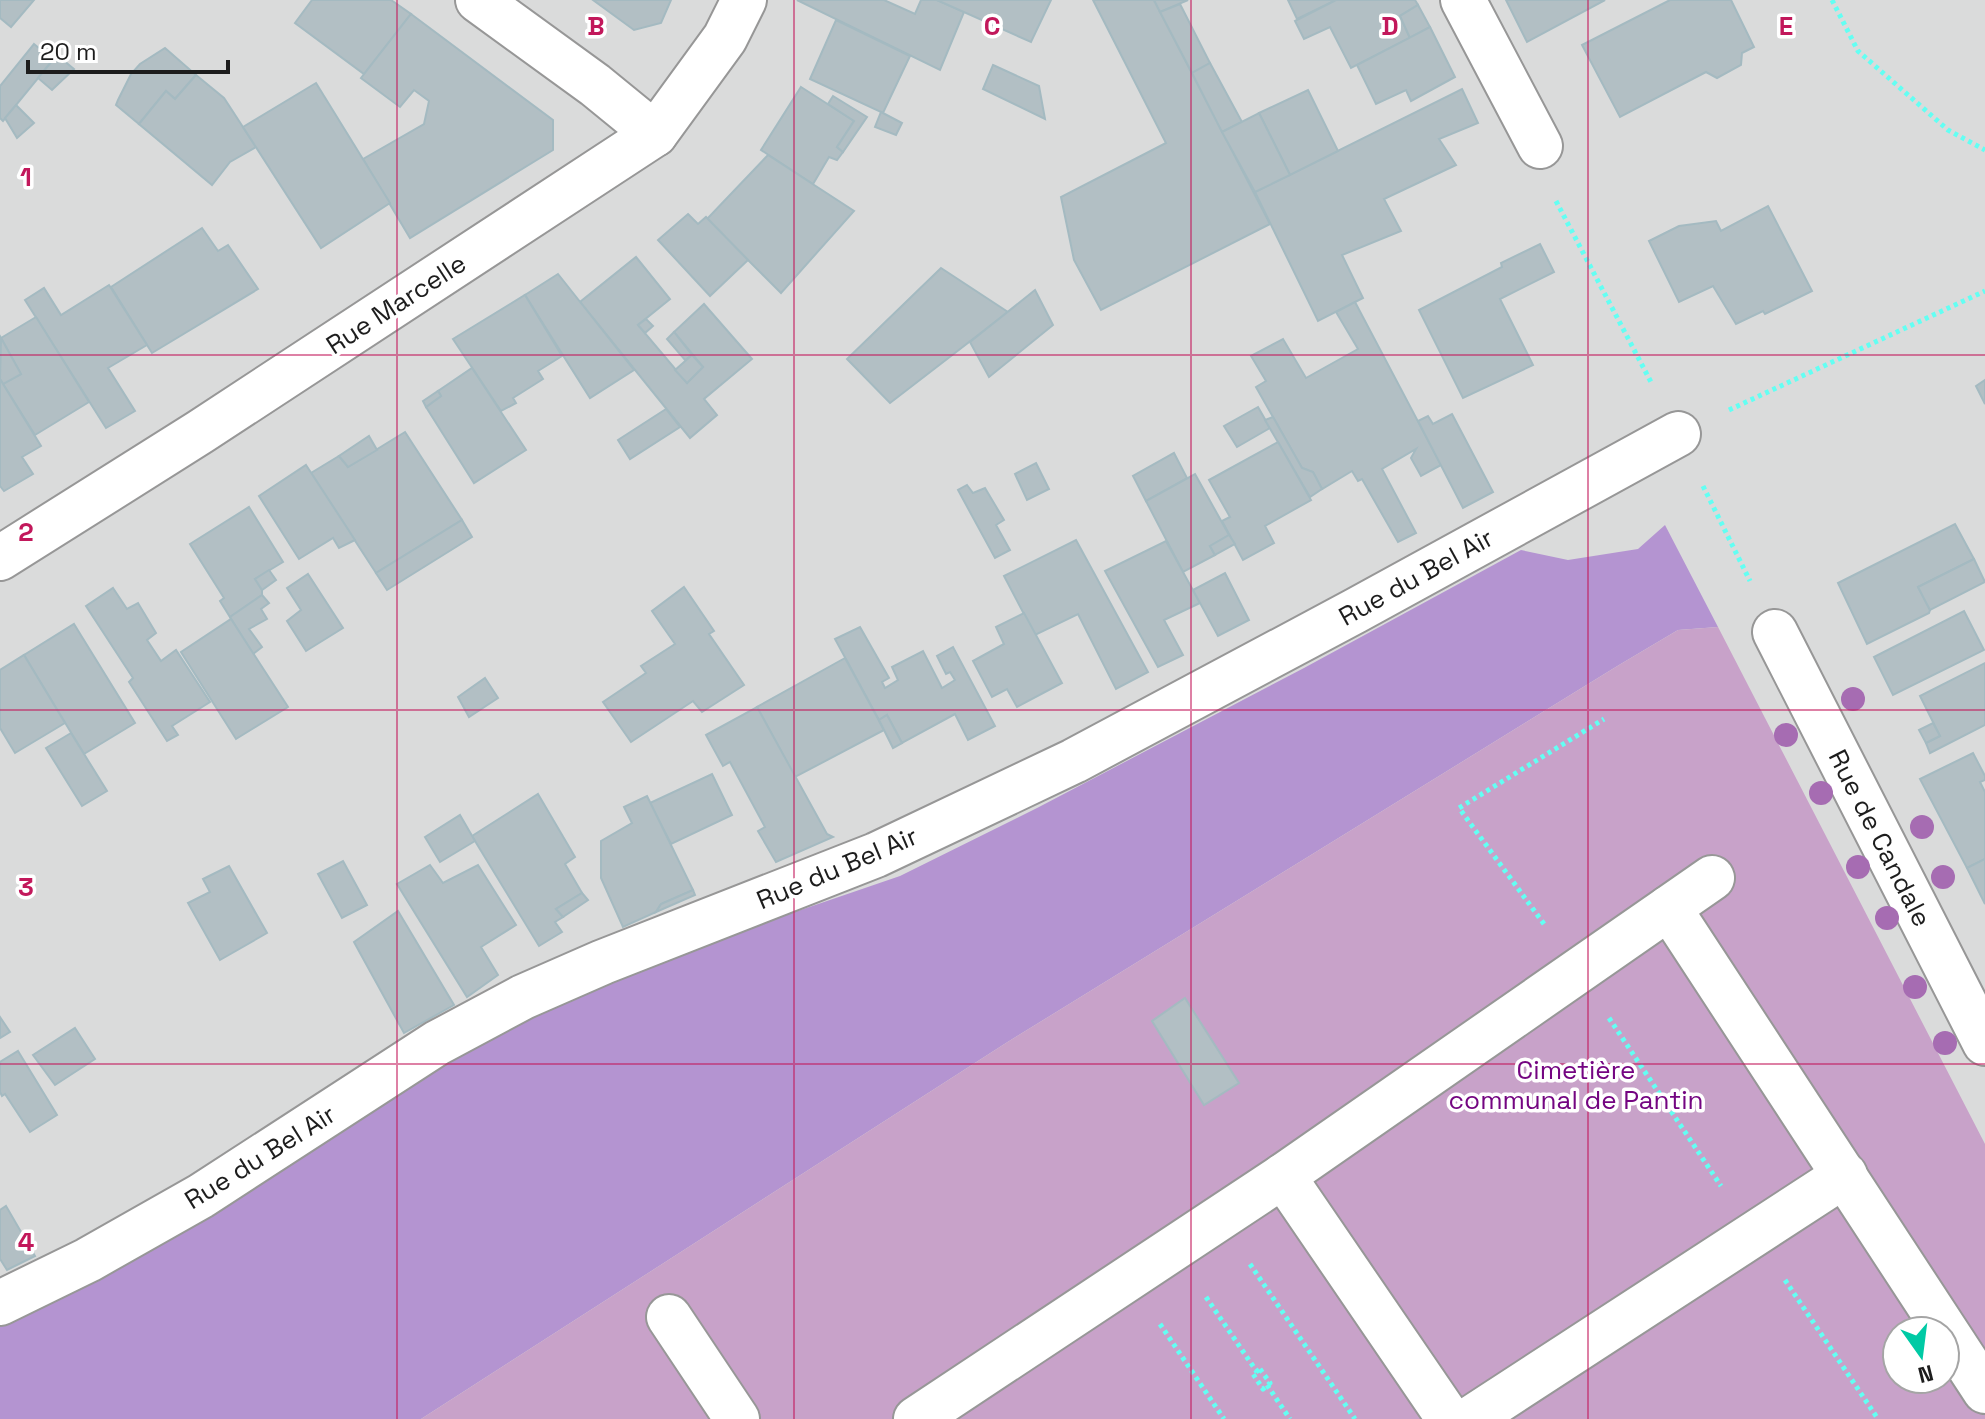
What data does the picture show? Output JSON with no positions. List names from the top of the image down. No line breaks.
{"streets":{"street":["Rue Marcelle","Rue du Bel Air","Rue de Candale"]},"parks":["Cimetière communal de Pantin"],"scale_bar":"20 m","north":"bottom","grid":{"columns":["B","C","D","E"],"rows":["1","2","3","4"]}}
